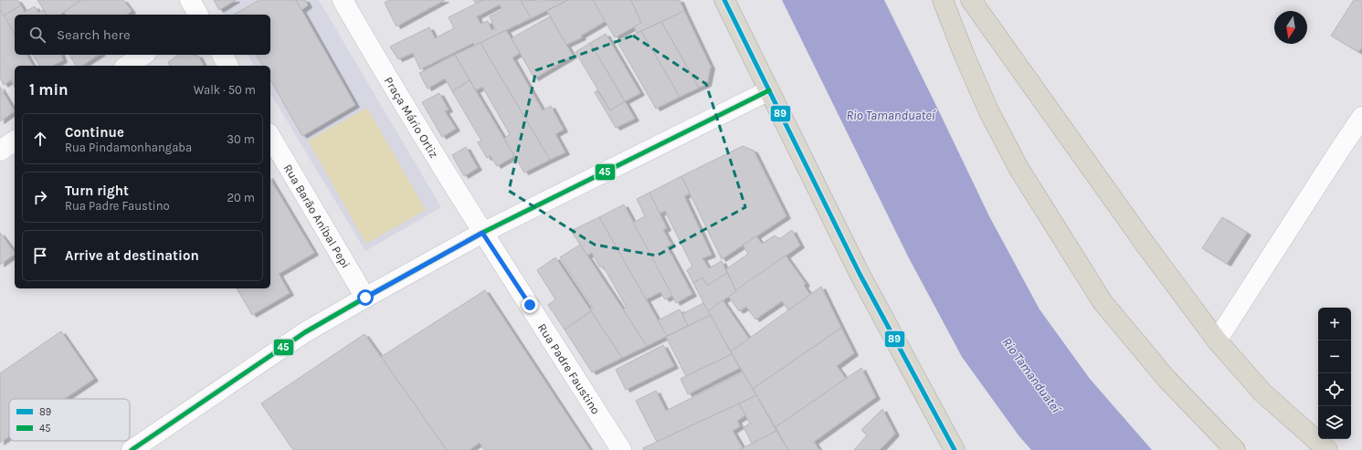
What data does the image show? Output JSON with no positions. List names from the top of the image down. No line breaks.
{"streets":{"street":["Praça Mário Ortiz","Rua Barão Aníbal Pepi","Rua Padre Faustino"]},"crossings":[["Praça Mário Ortiz","Rua Padre Faustino"]],"water":["Rio Tamanduateí"],"lines":["transit line 89","transit line 45"],"legend":["89","45"],"north":"bottom","page":{"search":"Search here","heading":["1 min","Walk · 50 m"],"list":[["Continue","Rua Pindamonhangaba","30 m"],["Turn right","Rua Padre Faustino","20 m"],"Arrive at destination"],"map_buttons":["+","−"]}}
